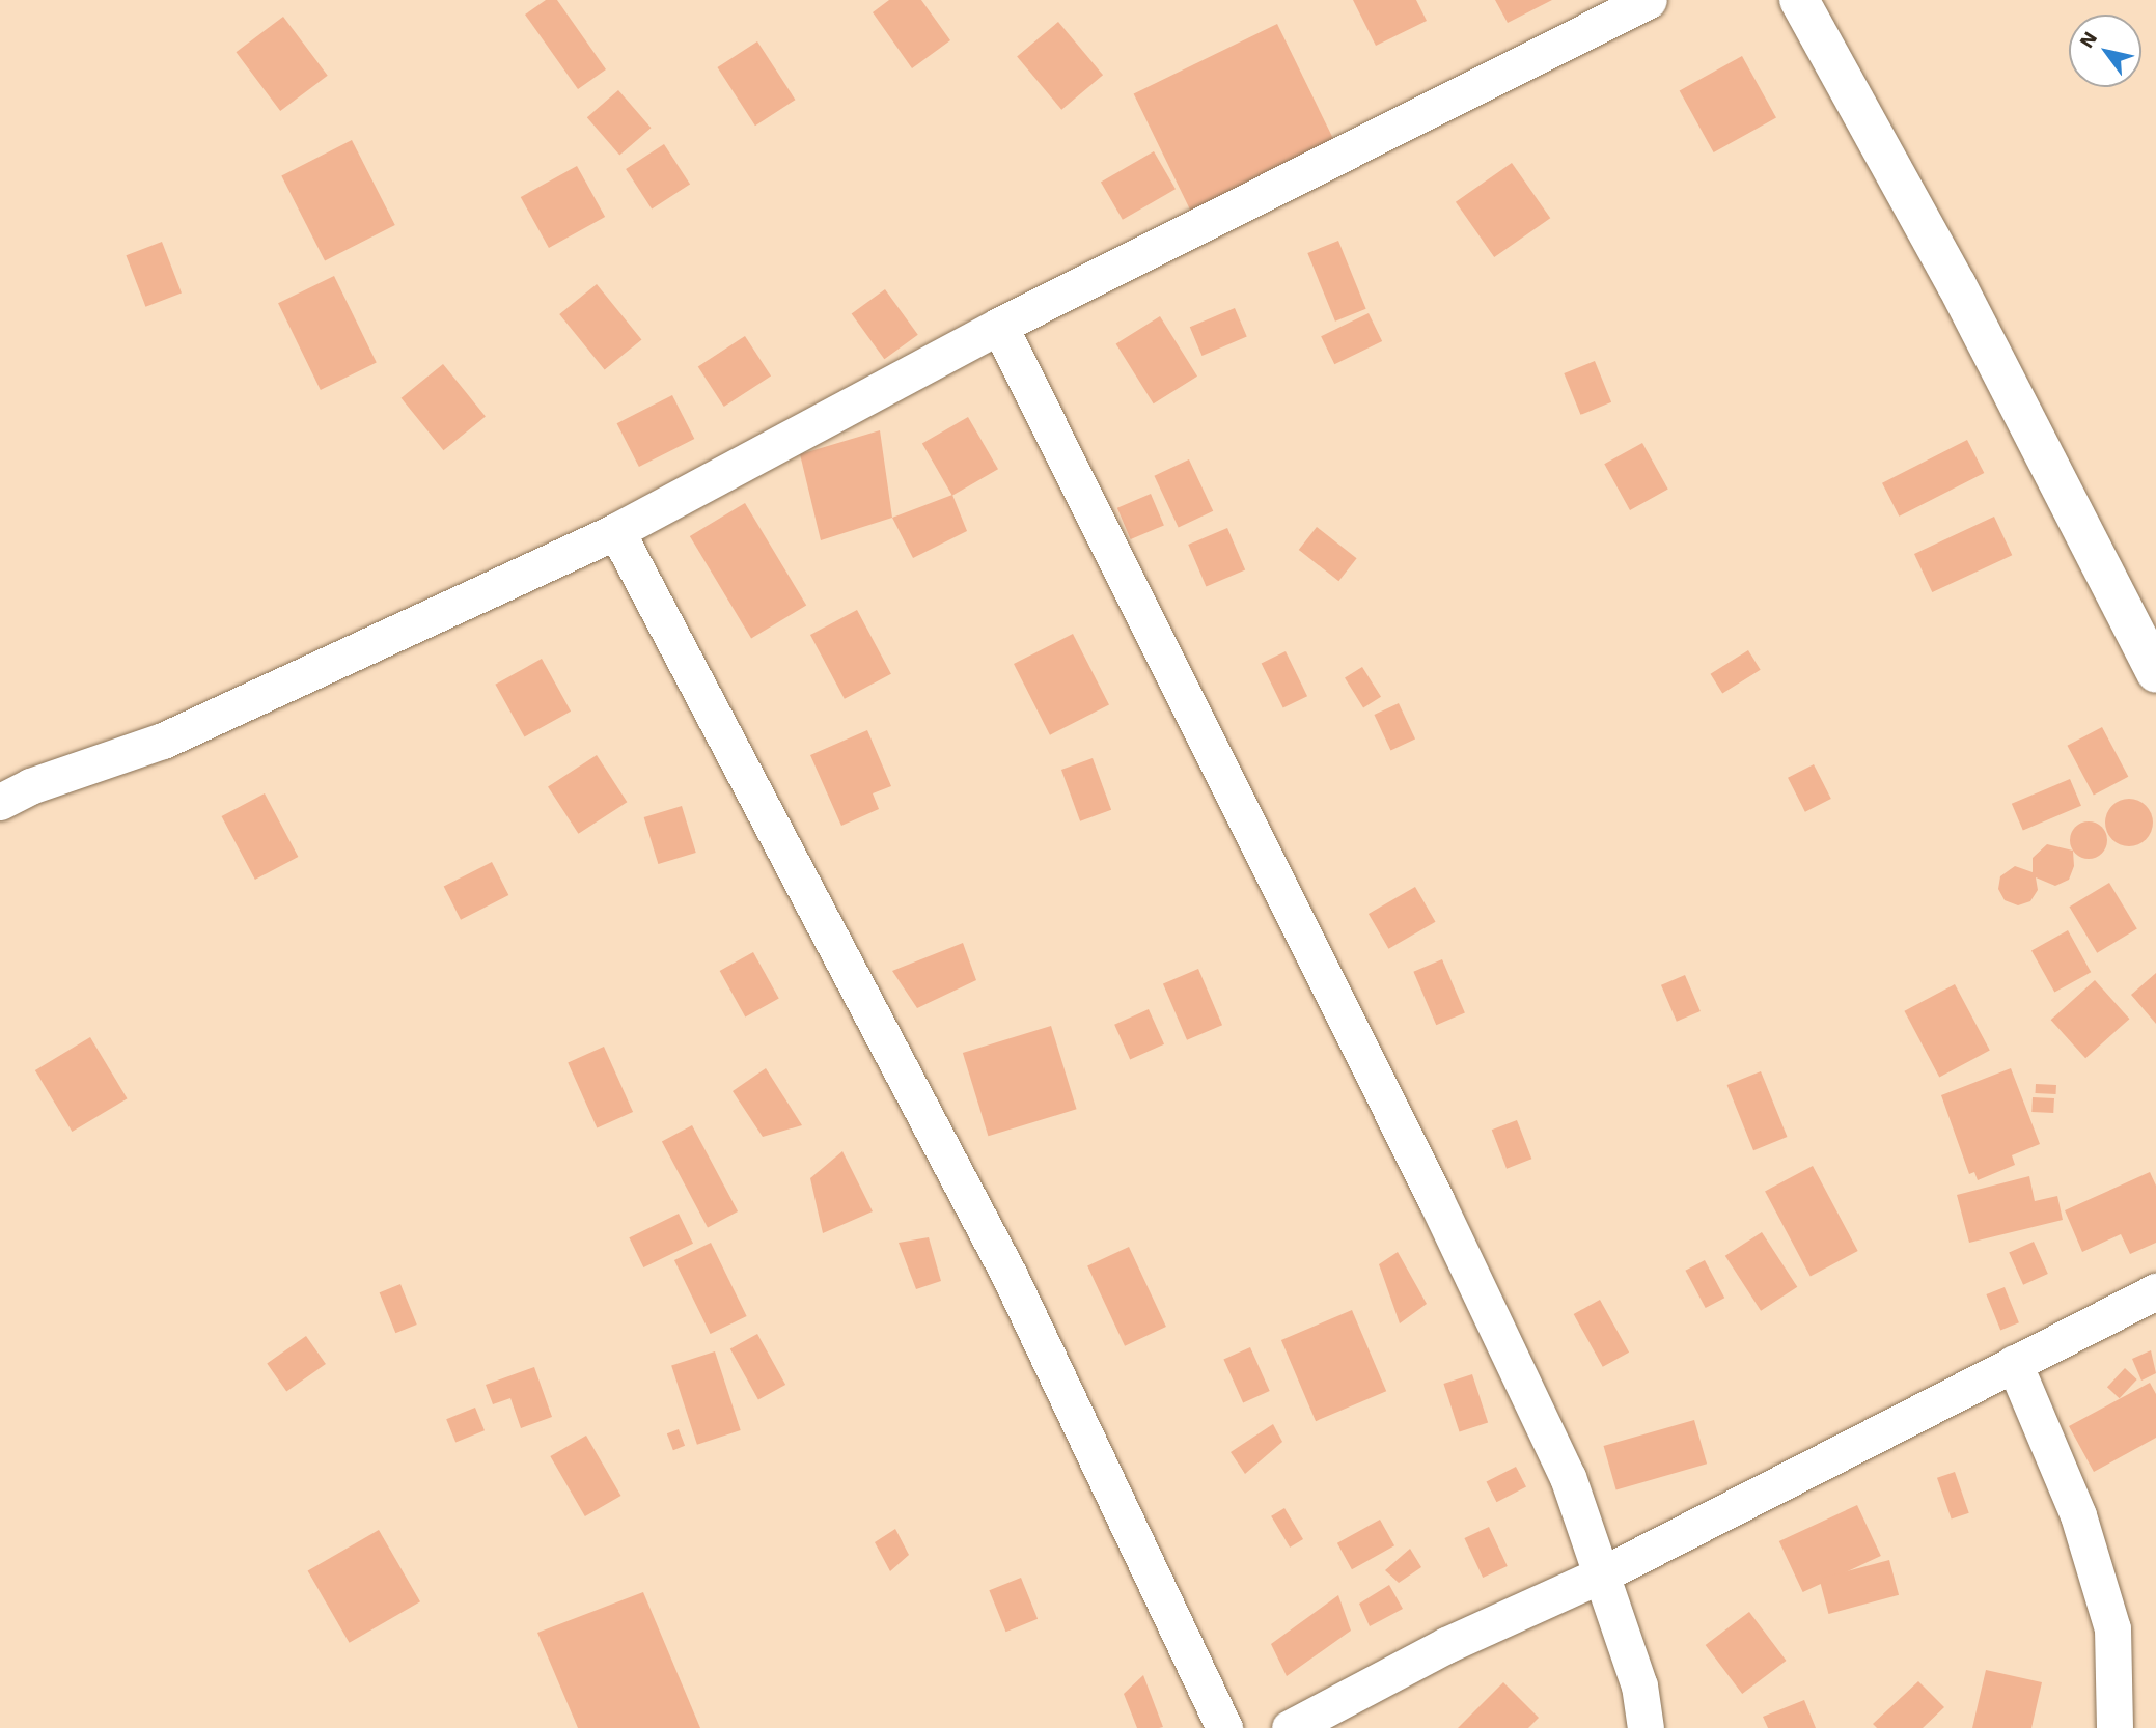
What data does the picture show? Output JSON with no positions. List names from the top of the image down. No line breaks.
{"north":"top left"}
